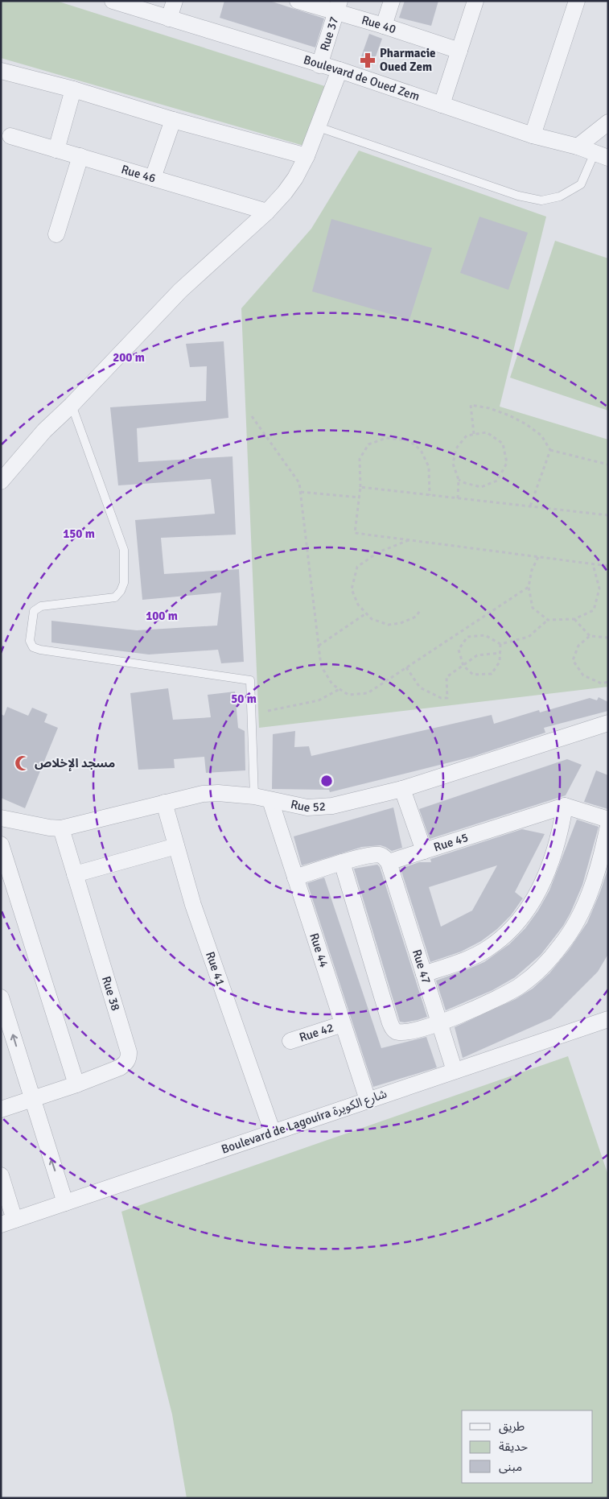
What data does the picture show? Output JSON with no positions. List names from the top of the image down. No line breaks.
{"streets":{"street":["Rue 40","Rue 37","Boulevard de Oued Zem","Rue 46","Rue 52","Rue 45","Rue 44","Rue 47","Rue 41","Rue 38","Rue 42","Boulevard de Lagouira شارع الكويرة"]},"crossings":[["Rue 40","Rue 37"],["Rue 37","Boulevard de Oued Zem"],["Rue 52","Rue 44"],["Rue 52","Rue 41"],["Rue 52","Rue 38"],["Rue 45","Rue 47"],["Rue 44","Rue 42"],["Rue 44","Boulevard de Lagouira شارع الكويرة"],["Rue 47","Boulevard de Lagouira شارع الكويرة"],["Rue 41","Boulevard de Lagouira شارع الكويرة"]],"places":{"pharmacy":["Pharmacie Oued Zem"],"mosque":["مسجد الإخلاص"]},"legend":["طريق","حديقة","مبنى"],"rings":["200 m","150 m","100 m","50 m"]}
